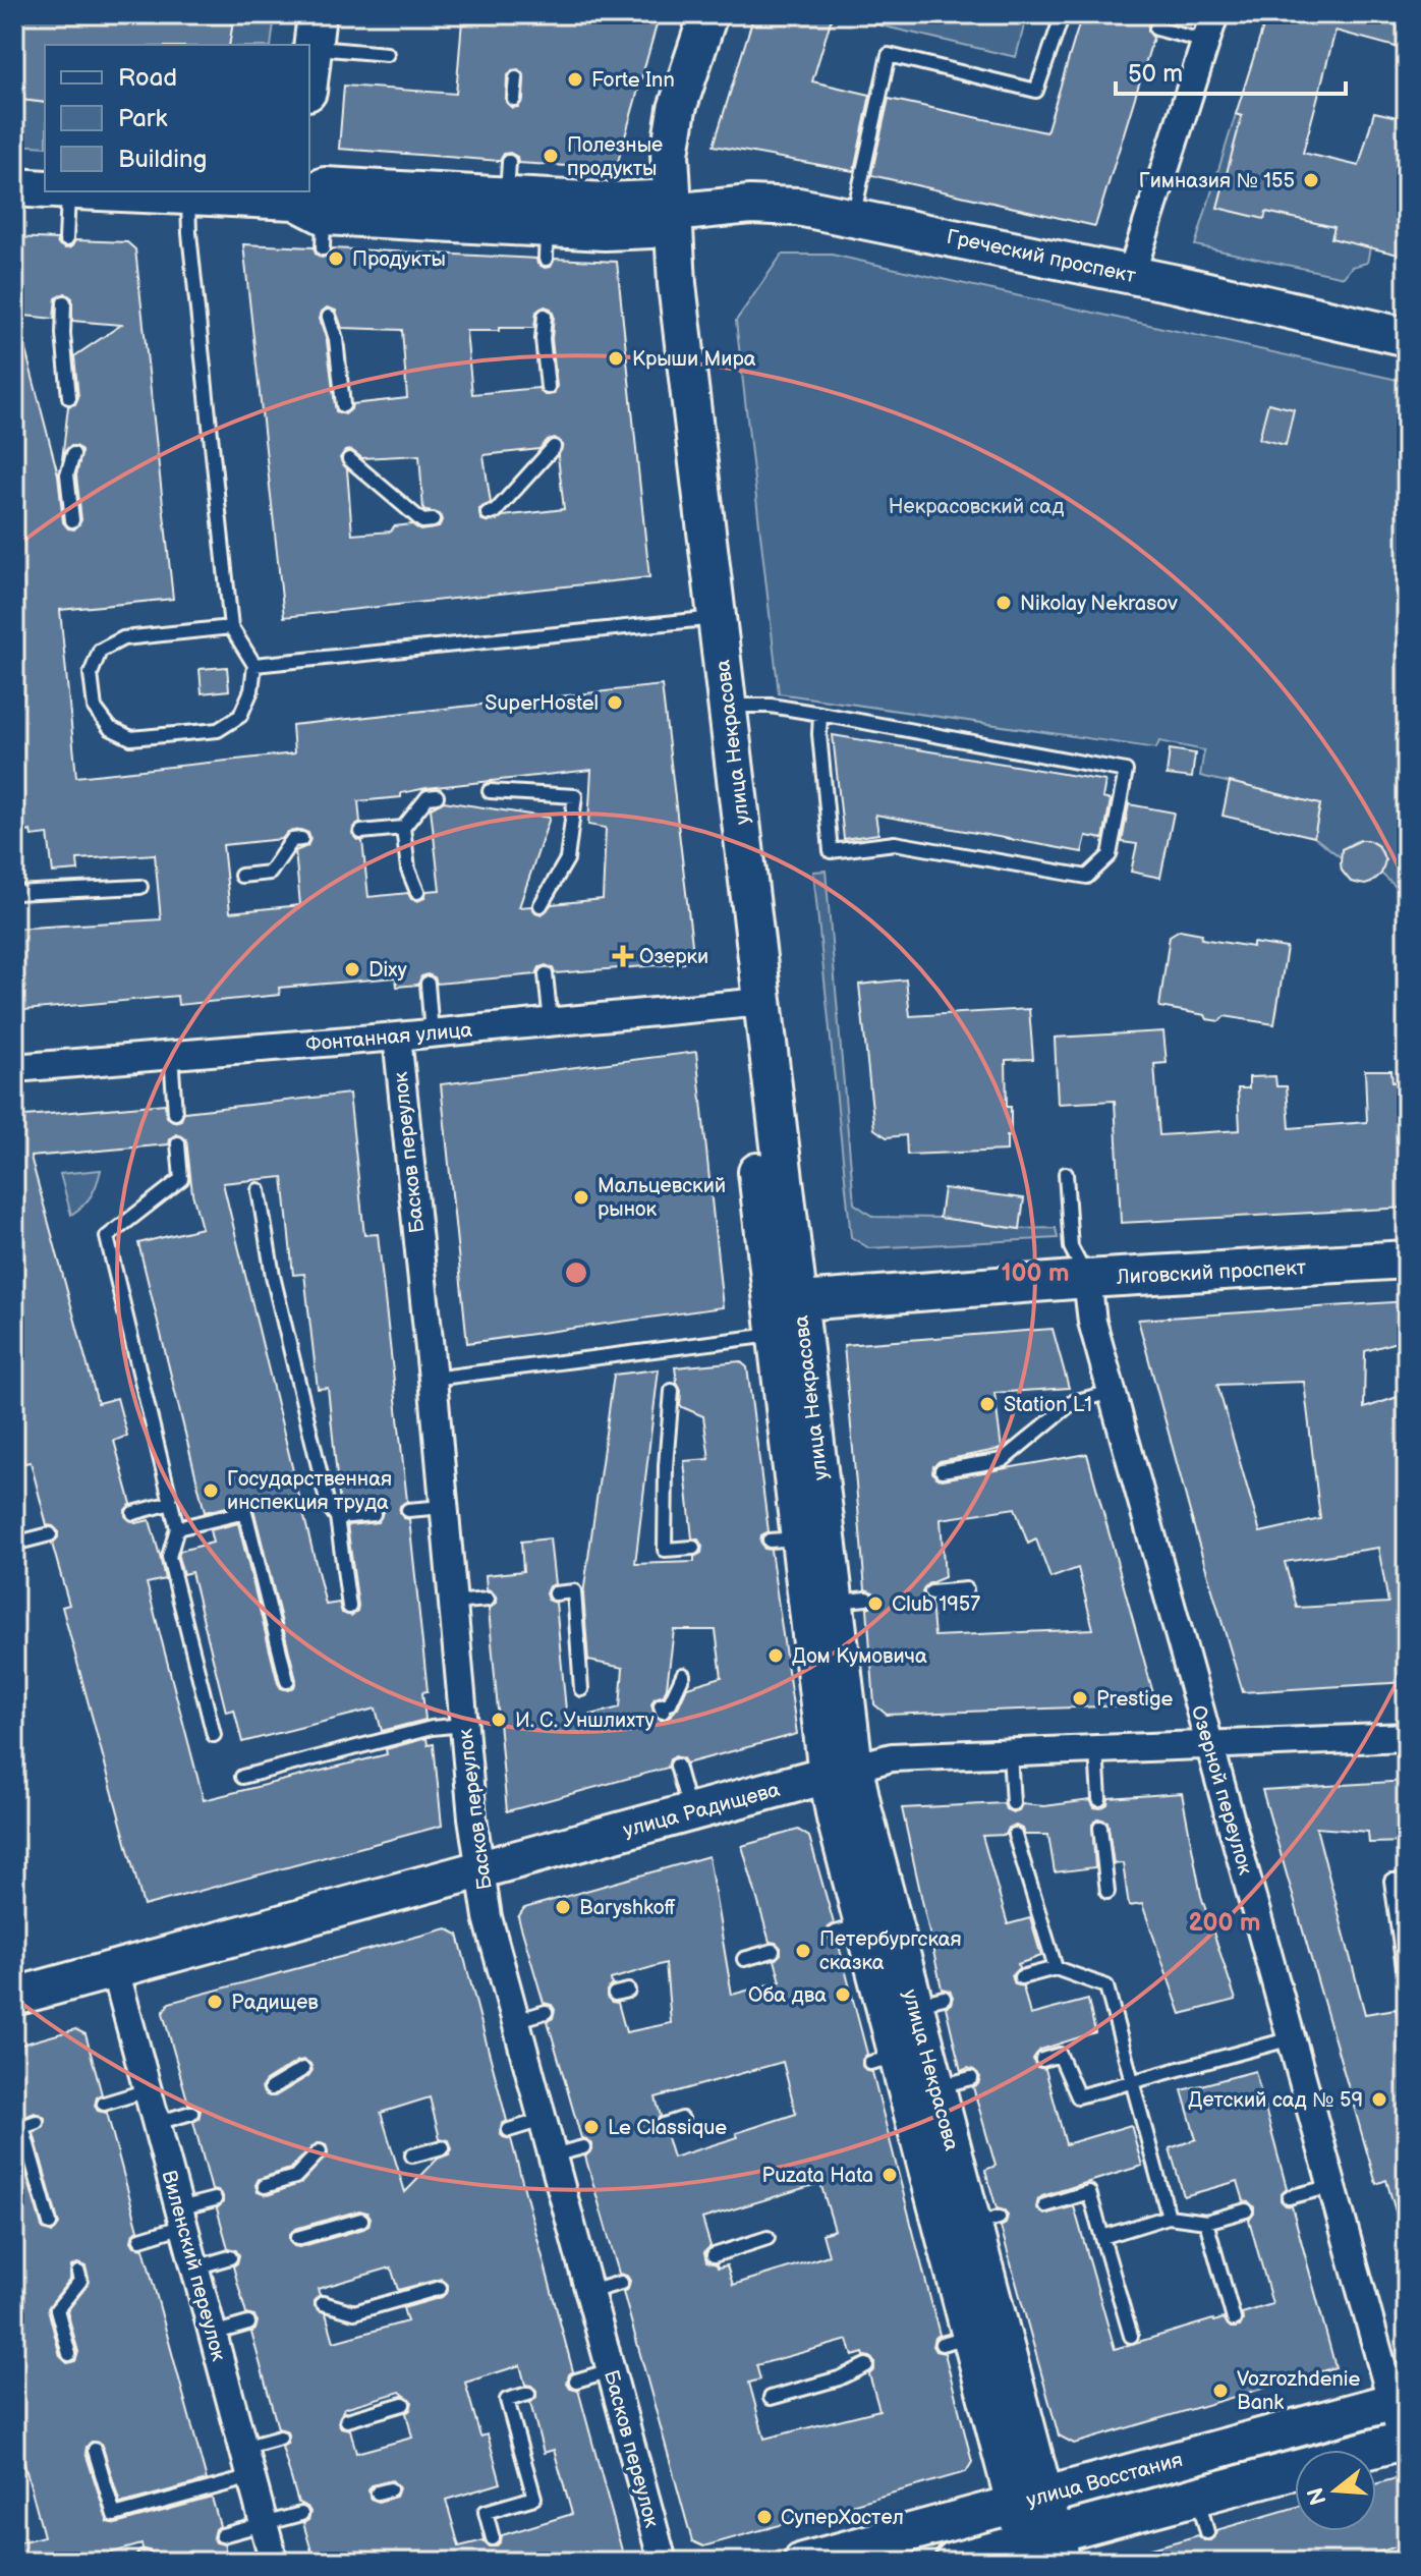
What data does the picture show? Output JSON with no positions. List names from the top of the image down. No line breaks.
{"streets":{"street":["Греческий проспект","улица Некрасова","Фонтанная улица","Басков переулок","Лиговский проспект","Озерной переулок","улица Радищева","Виленский переулок","улица Восстания"]},"crossings":[["Греческий проспект","улица Некрасова"],["улица Некрасова","Фонтанная улица"],["улица Некрасова","Лиговский проспект"],["улица Некрасова","улица Радищева"],["улица Некрасова","улица Восстания"],["Фонтанная улица","Басков переулок"],["Басков переулок","улица Радищева"],["Лиговский проспект","Озерной переулок"],["Озерной переулок","улица Радищева"],["Озерной переулок","улица Восстания"],["улица Радищева","Виленский переулок"]],"parks":["Некрасовский сад"],"places":{"other":["Forte Inn","Полезные продукты","Гимназия № 155","Продукты","Крыши Мира","Nikolay Nekrasov","SuperHostel","Dixy","Мальцевский рынок","Station L1","Государственная инспекция труда","Club 1957","Дом Кумовича","Prestige","И. С. Уншлихту","Baryshkoff","Петербургская сказка","Оба два","Радищев","Детский сад № 59","Le Classique","Puzata Hata","Vozrozhdenie Bank","СуперХостел"],"health":["Озерки"]},"legend":["Road","Park","Building"],"scale_bar":"50 m","north":"left","rings":["100 m","200 m"]}
